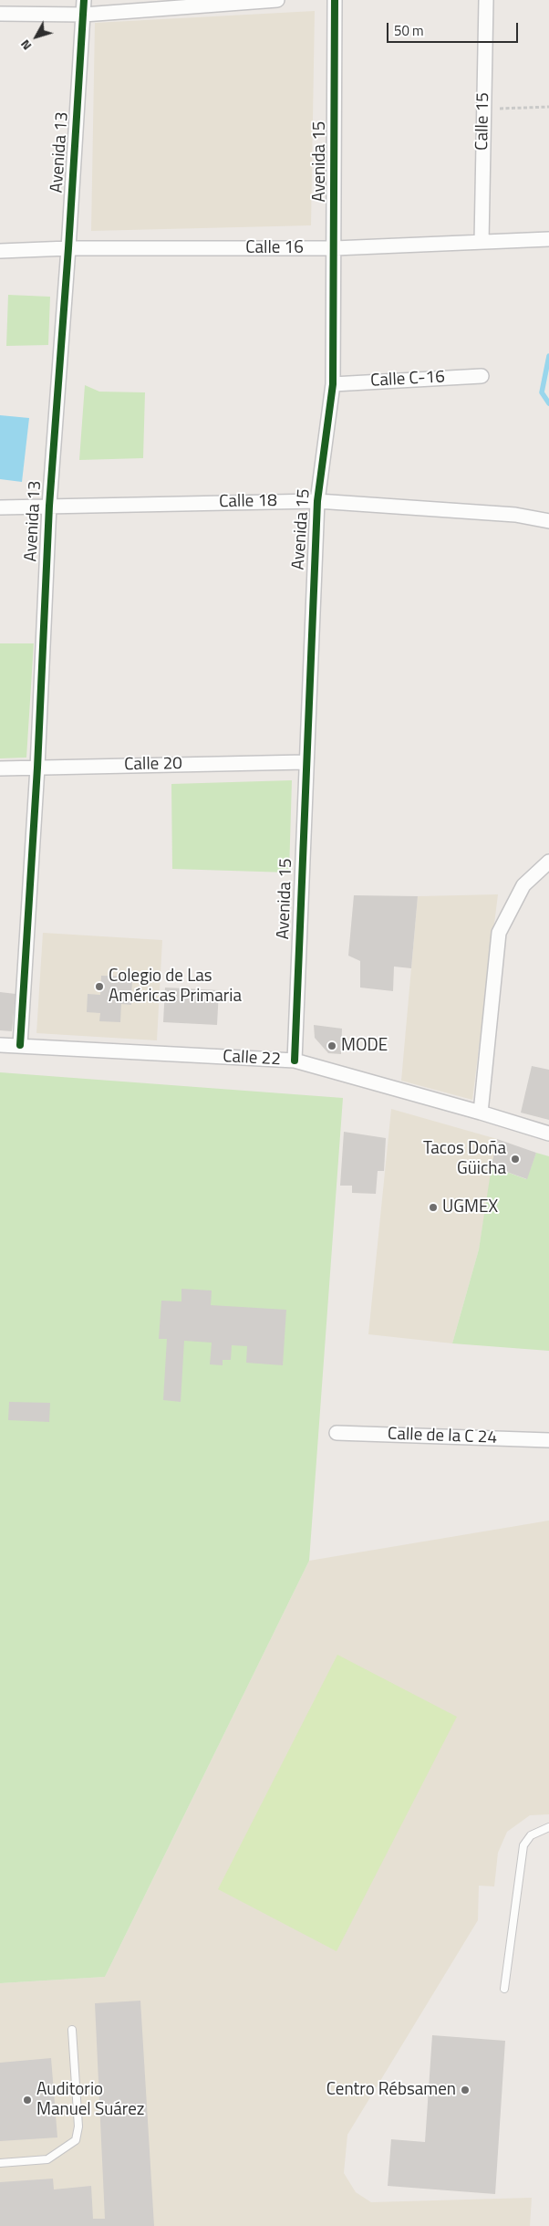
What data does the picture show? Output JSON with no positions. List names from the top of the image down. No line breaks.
{"streets":{"street":["Calle 15","Avenida 13","Avenida 15","Calle 16","Calle C-16","Calle 18","Calle 20","Calle 22","Calle de la C 24"]},"crossings":[["Calle 15","Calle 16"],["Avenida 13","Calle 16"],["Avenida 13","Calle 18"],["Avenida 13","Calle 20"],["Avenida 13","Calle 22"],["Avenida 15","Calle 16"],["Avenida 15","Calle C-16"],["Avenida 15","Calle 18"],["Avenida 15","Calle 20"],["Avenida 15","Calle 22"]],"places":["Colegio de Las Américas Primaria","MODE","Tacos Doña Güicha","UGMEX","Centro Rébsamen","Auditorio Manuel Suárez"],"scale_bar":"50 m","north":"bottom left"}
